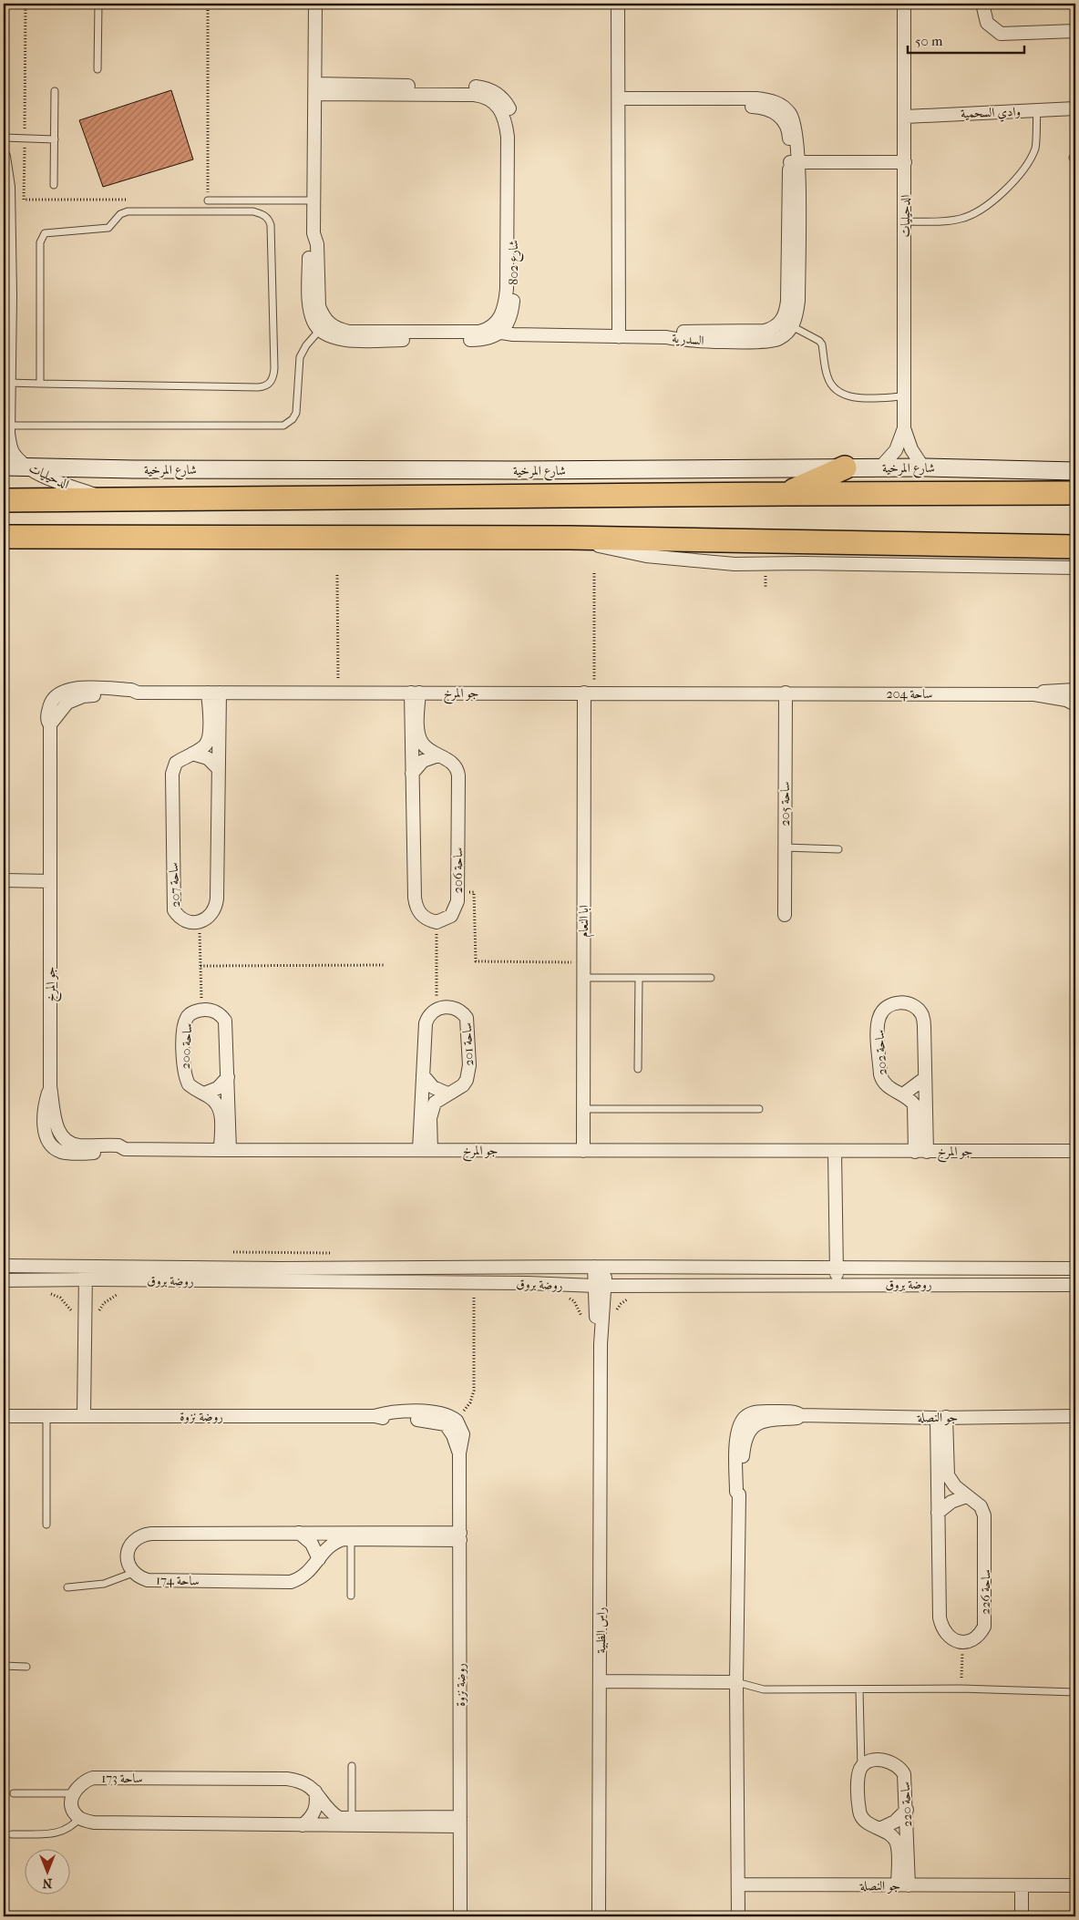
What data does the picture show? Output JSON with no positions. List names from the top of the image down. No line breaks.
{"streets":{"highway":["شارع المرخية"],"street":["وادي السحمية","الدحيليات","شارع 802","السدرية","جو المرخ","ساحة 204","ساحة 205","ساحة 206","ساحة 207","ابا النعام","ساحة 201","ساحة 200","ساحة 202","روضة بروق","روضة نزوة","جو النصلة","ساحة 174","ساحة 226","راس الظبية","ساحة 173","ساحة 220"]},"crossings":[["وادي السحمية","الدحيليات"],["الدحيليات","شارع المرخية"],["جو المرخ","ساحة 204"],["جو المرخ","ساحة 205"],["جو المرخ","ساحة 206"],["جو المرخ","ساحة 207"],["جو المرخ","ابا النعام"],["جو المرخ","ساحة 201"],["جو المرخ","ساحة 200"],["جو المرخ","ساحة 202"],["ساحة 204","ساحة 205"],["روضة بروق","راس الظبية"],["روضة نزوة","ساحة 174"],["روضة نزوة","ساحة 173"],["جو النصلة","ساحة 226"],["جو النصلة","ساحة 220"]],"scale_bar":"50 m","north":"bottom"}
